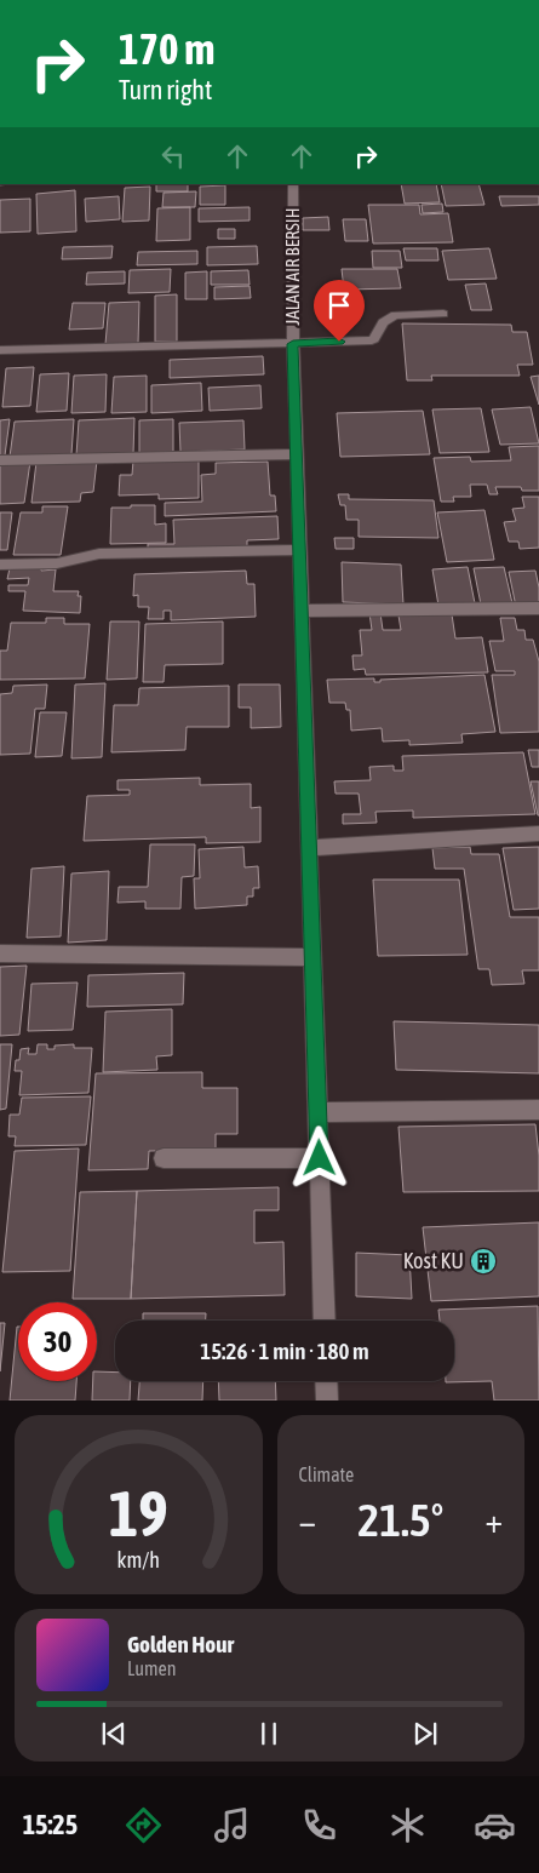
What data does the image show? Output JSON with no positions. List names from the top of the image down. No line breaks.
{"streets":{"street":["JALAN AIR BERSIH"]},"places":{"building":["Kost KU"]},"page":{"turn":["170 m","Turn right"],"limit":"30","trip":"15:26 · 1 min · 180 m","tile":"Climate","heat":["−","21.5°","+"],"song":["Golden Hour","Lumen"],"tabs":"15:25","gauge":["19","km/h"]}}
